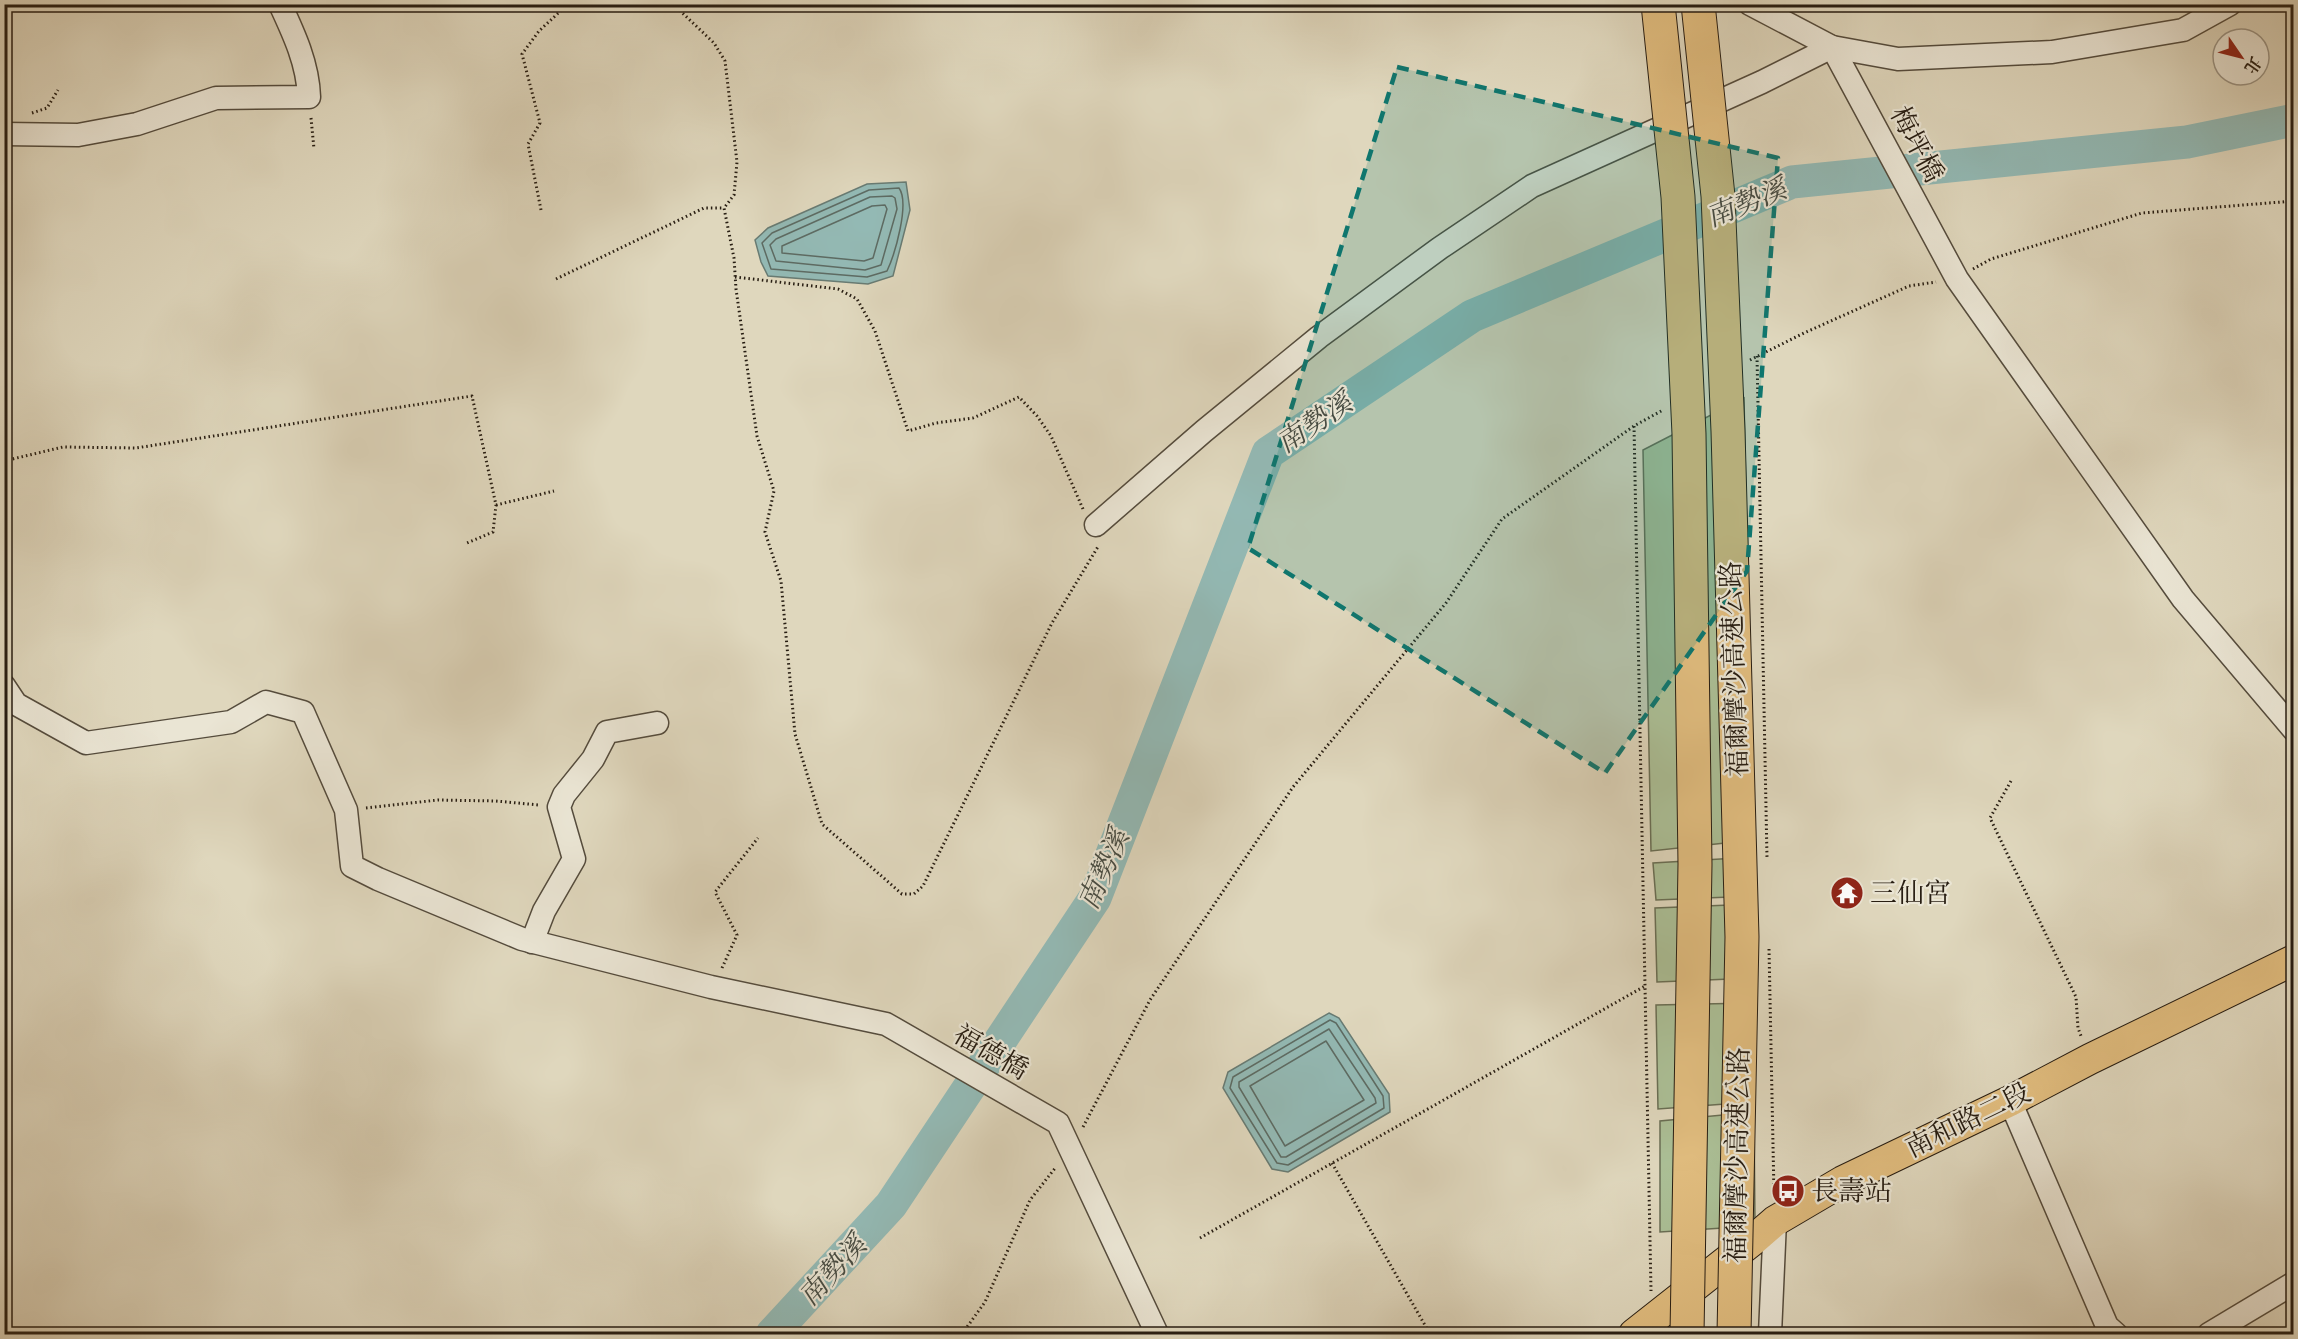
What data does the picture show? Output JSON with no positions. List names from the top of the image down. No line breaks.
{"streets":{"highway":["福爾摩沙高速公路"],"main road":["南和路二段"],"street":["梅坪橋","福德橋"]},"water":["南勢溪"],"places":{"temple":["三仙宮"],"bus stop":["長壽站"]},"north":"bottom right"}
